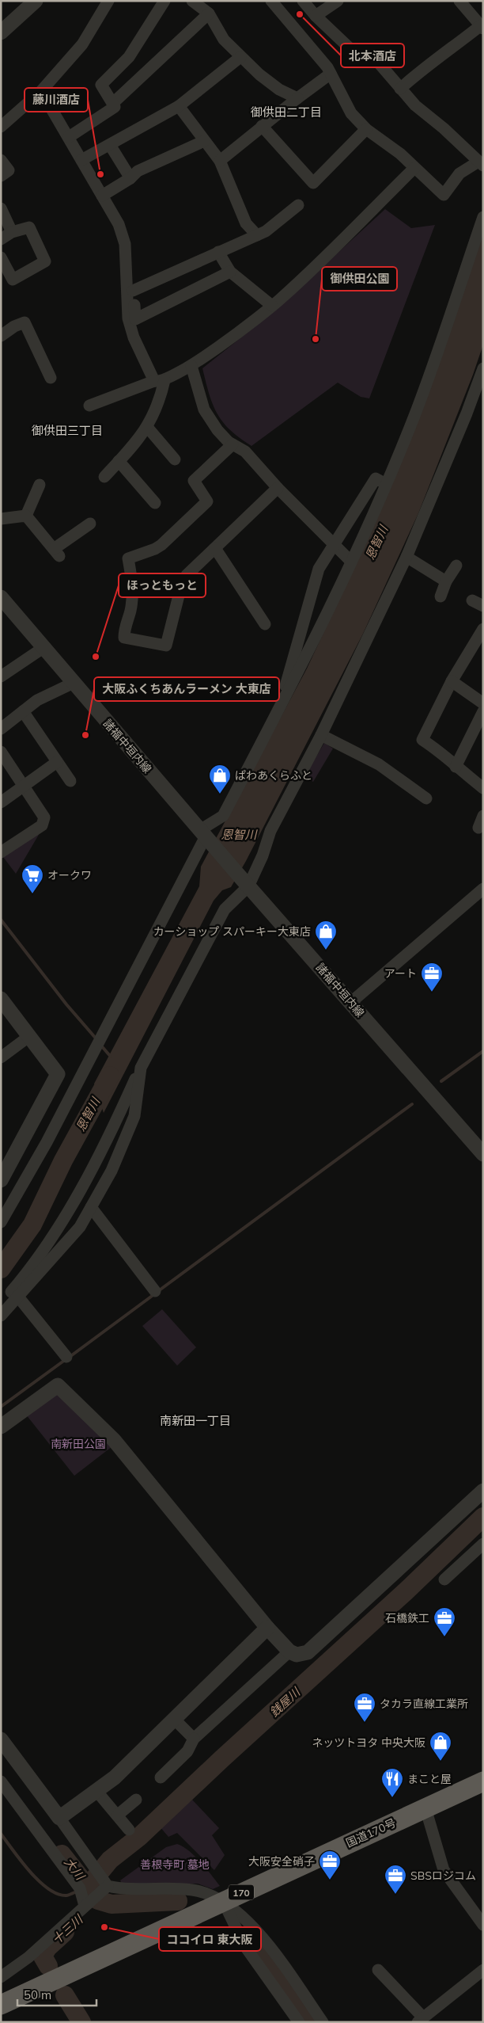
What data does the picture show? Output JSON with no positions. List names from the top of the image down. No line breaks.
{"streets":{"highway":["国道170号","170"],"street":["諸福中垣内線"]},"districts":["御供田二丁目","御供田三丁目","南新田一丁目"],"water":["恩智川","銭屋川","大川","十三川"],"parks":["南新田公園","善根寺町 墓地"],"places":{"other":["北本酒店","藤川酒店","御供田公園","ほっともっと","大阪ふくちあんラーメン 大東店","ココイロ 東大阪"],"shop":["ぱわあくらふと","カーショップ スパーキー大東店","ネッツトヨタ 中央大阪"],"supermarket":["オークワ"],"office":["アート","石橋鉄工","タカラ直線工業所","大阪安全硝子","SBSロジコム"],"restaurant":["まこと屋"]},"scale_bar":"50 m"}
